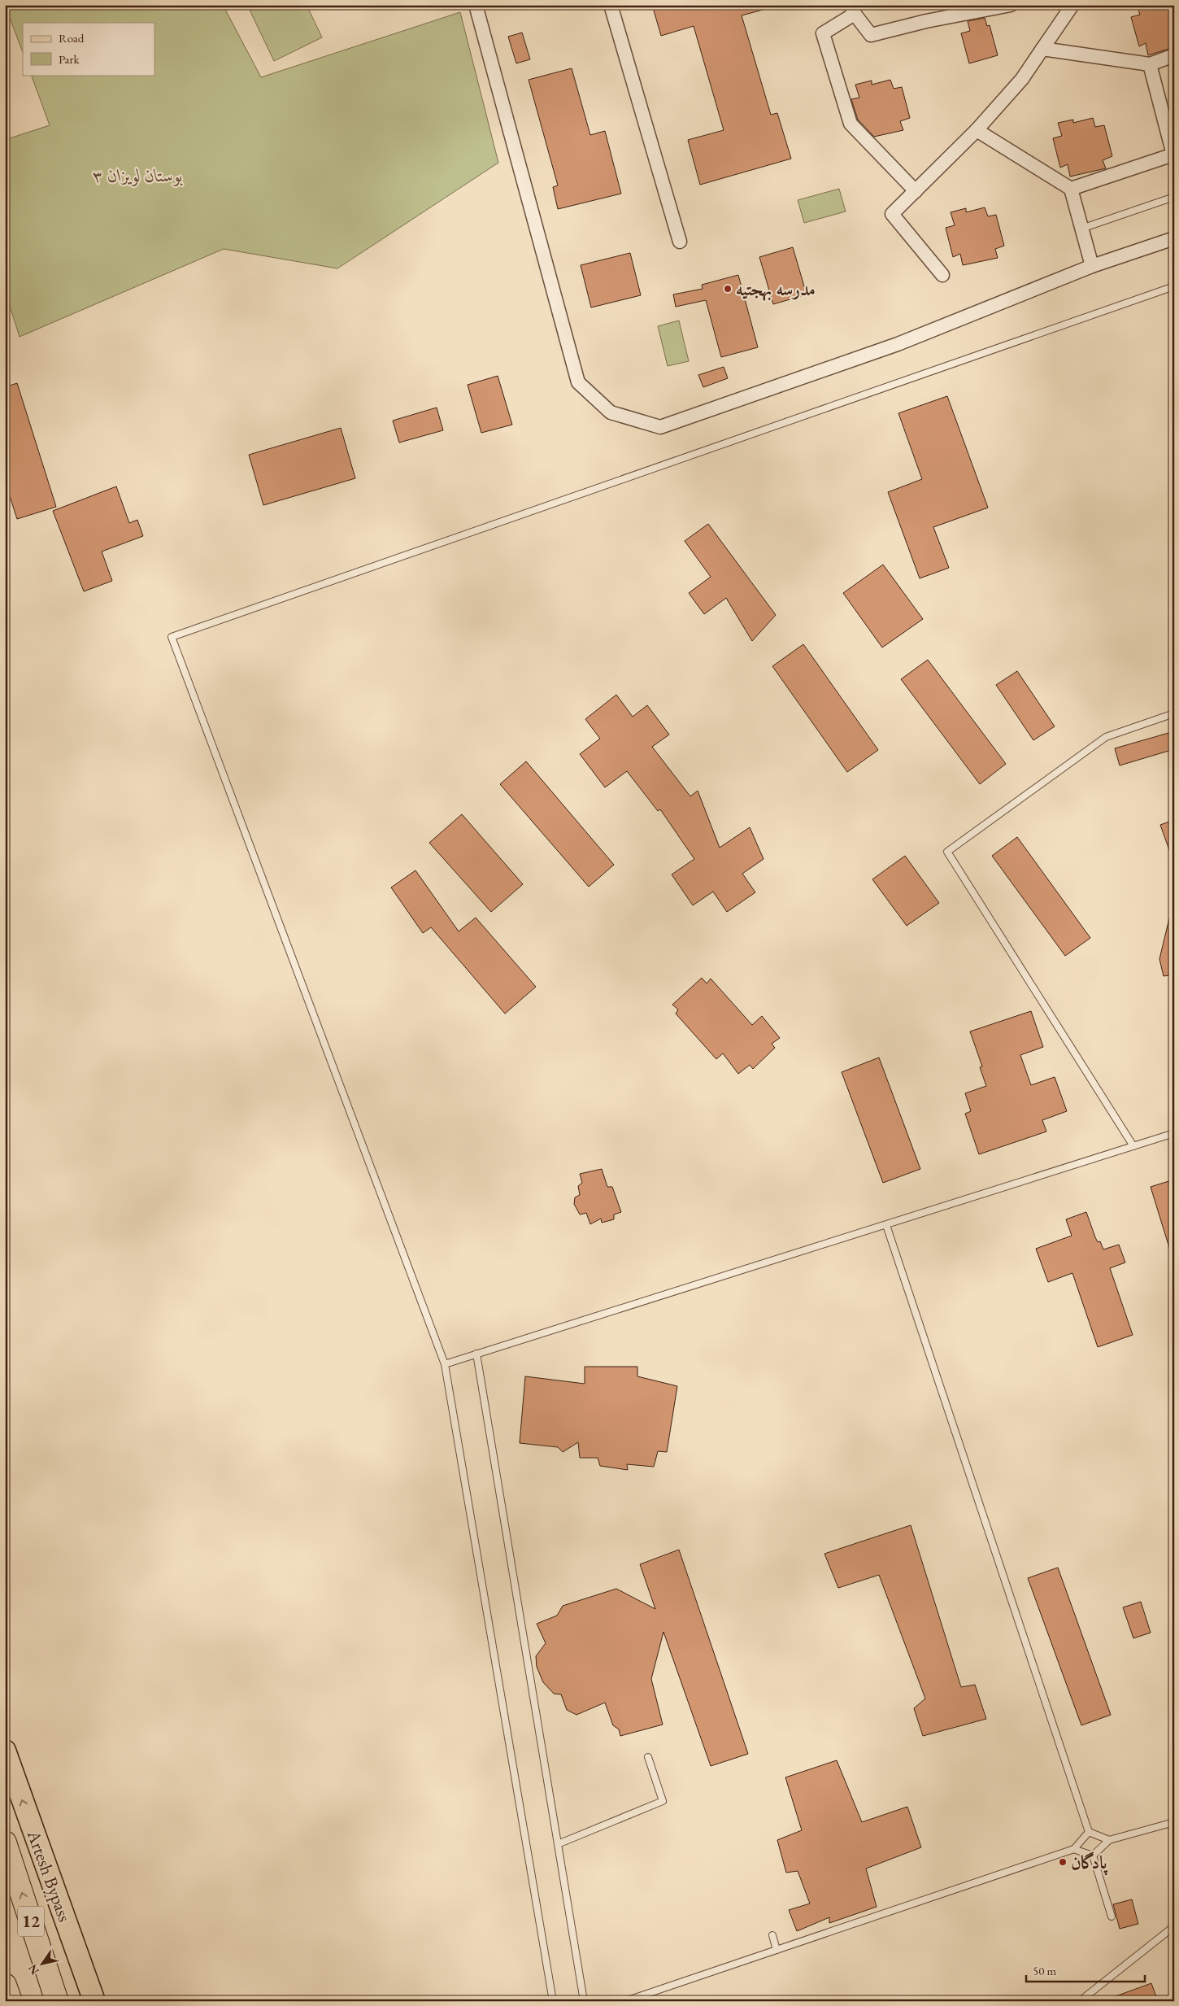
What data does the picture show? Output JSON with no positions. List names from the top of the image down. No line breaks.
{"streets":{"highway":["12"],"main road":["Artesh Bypass"]},"one_way":["Artesh Bypass"],"parks":["بوستان لویزان ۳"],"places":["مدرسه بهجتیه","پادگان"],"legend":["Road","Park"],"scale_bar":"50 m","north":"bottom left"}
